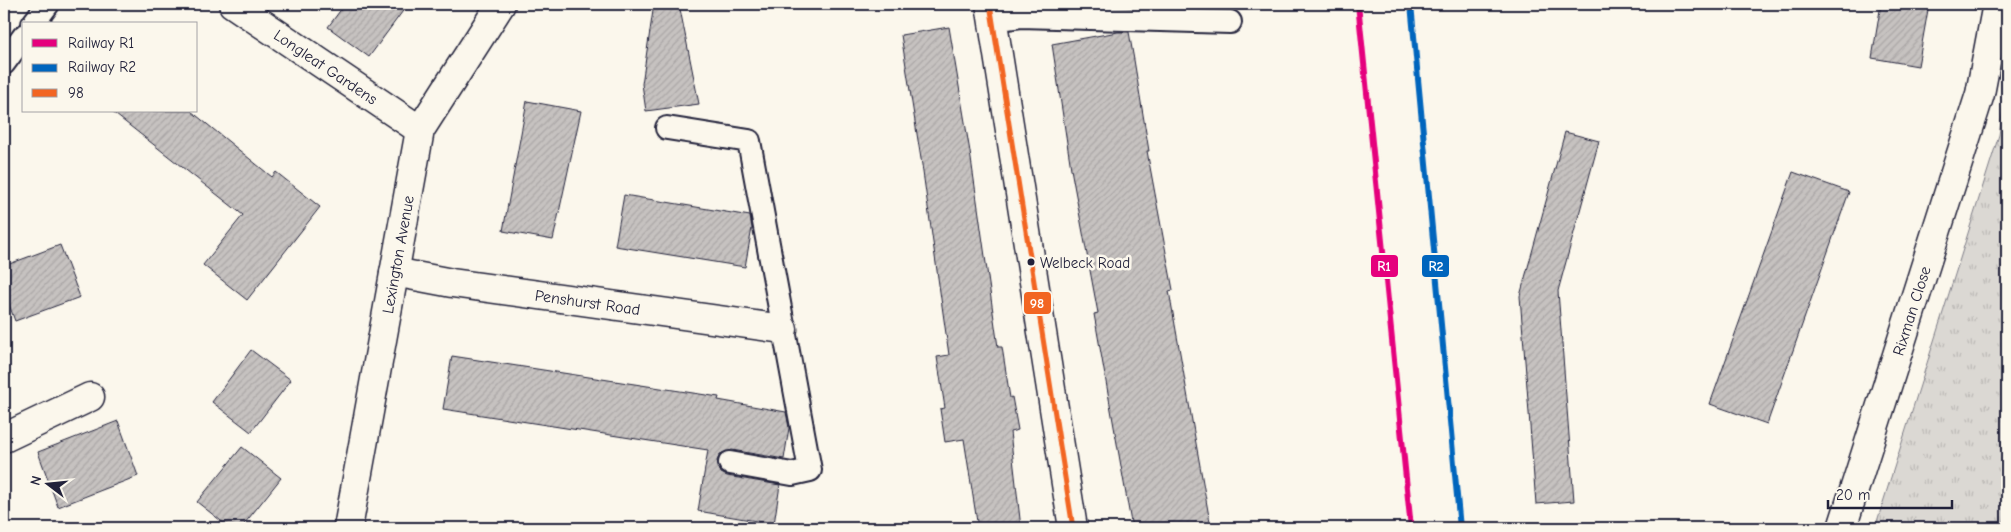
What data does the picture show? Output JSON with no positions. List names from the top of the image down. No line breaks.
{"streets":{"street":["Longleat Gardens","Lexington Avenue","Penshurst Road","Rixman Close"]},"crossings":[["Longleat Gardens","Lexington Avenue"],["Lexington Avenue","Penshurst Road"]],"places":["Welbeck Road"],"lines":["rail line R1","rail line R2","transit line 98"],"legend":["Railway R1","Railway R2","98"],"scale_bar":"20 m","north":"left"}
